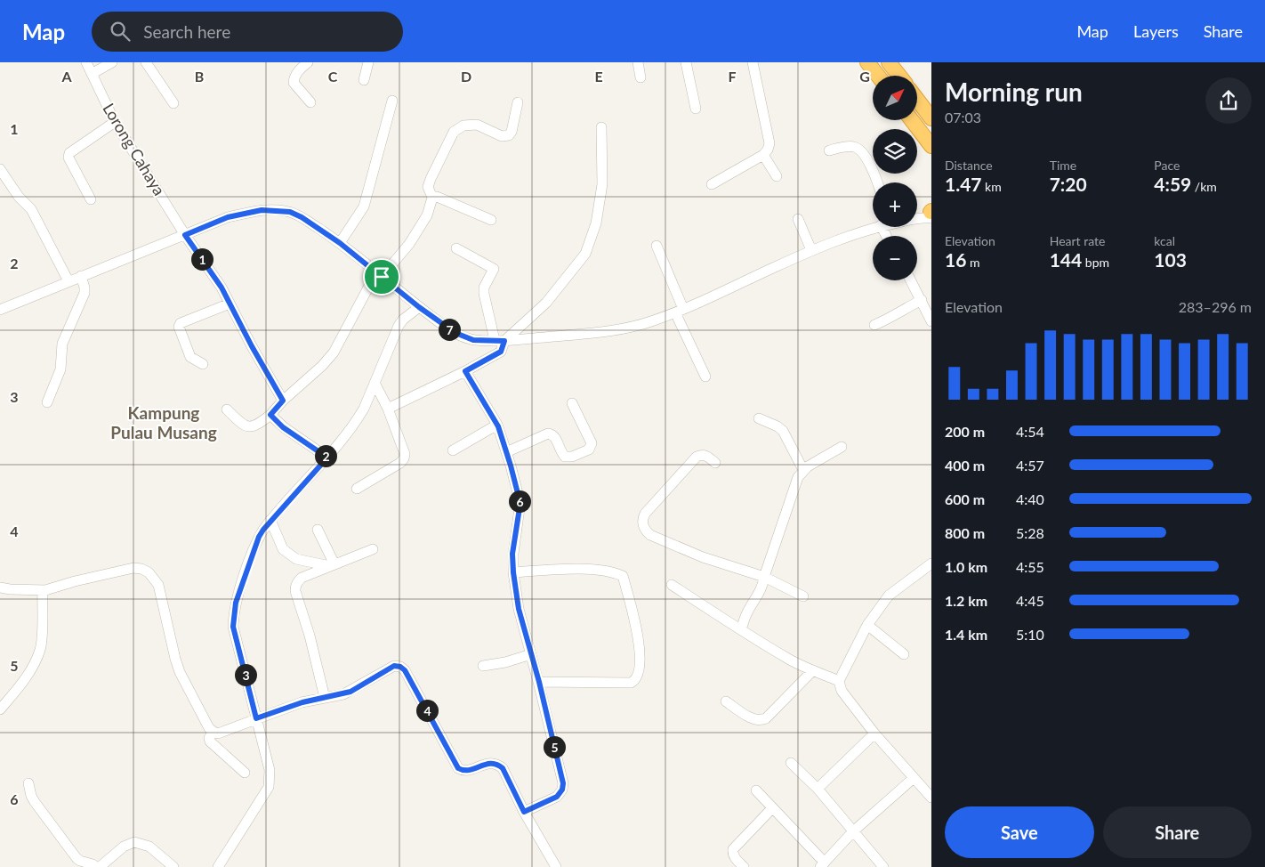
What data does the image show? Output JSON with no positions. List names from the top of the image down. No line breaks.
{"streets":{"street":["Lorong Cahaya"]},"districts":["Kampung Pulau Musang"],"north":"top right","page":{"header":"Map","search":"Search here","nav":["Map","Layers","Share"],"heading":["Morning run","07:03"],"map_buttons":["+","−"],"stats":[["Distance","1.47 km"],["Time","7:20"],["Pace","4:59 /km"],["Elevation","16 m"],["Heart rate","144 bpm"],["kcal","103"]],"pins":["1","7","2","6","3","4","5"],"chart":["Elevation","283–296 m"],"list":[{"name":"200 m","note":"4:54"},{"name":"400 m","note":"4:57"},{"name":"600 m","note":"4:40"},{"name":"800 m","note":"5:28"},{"name":"1.0 km","note":"4:55"},{"name":"1.2 km","note":"4:45"},{"name":"1.4 km","note":"5:10"}],"buttons":["Save","Share"]},"grid":{"columns":["A","B","C","D","E","F","G"],"rows":["1","2","3","4","5","6"]}}
